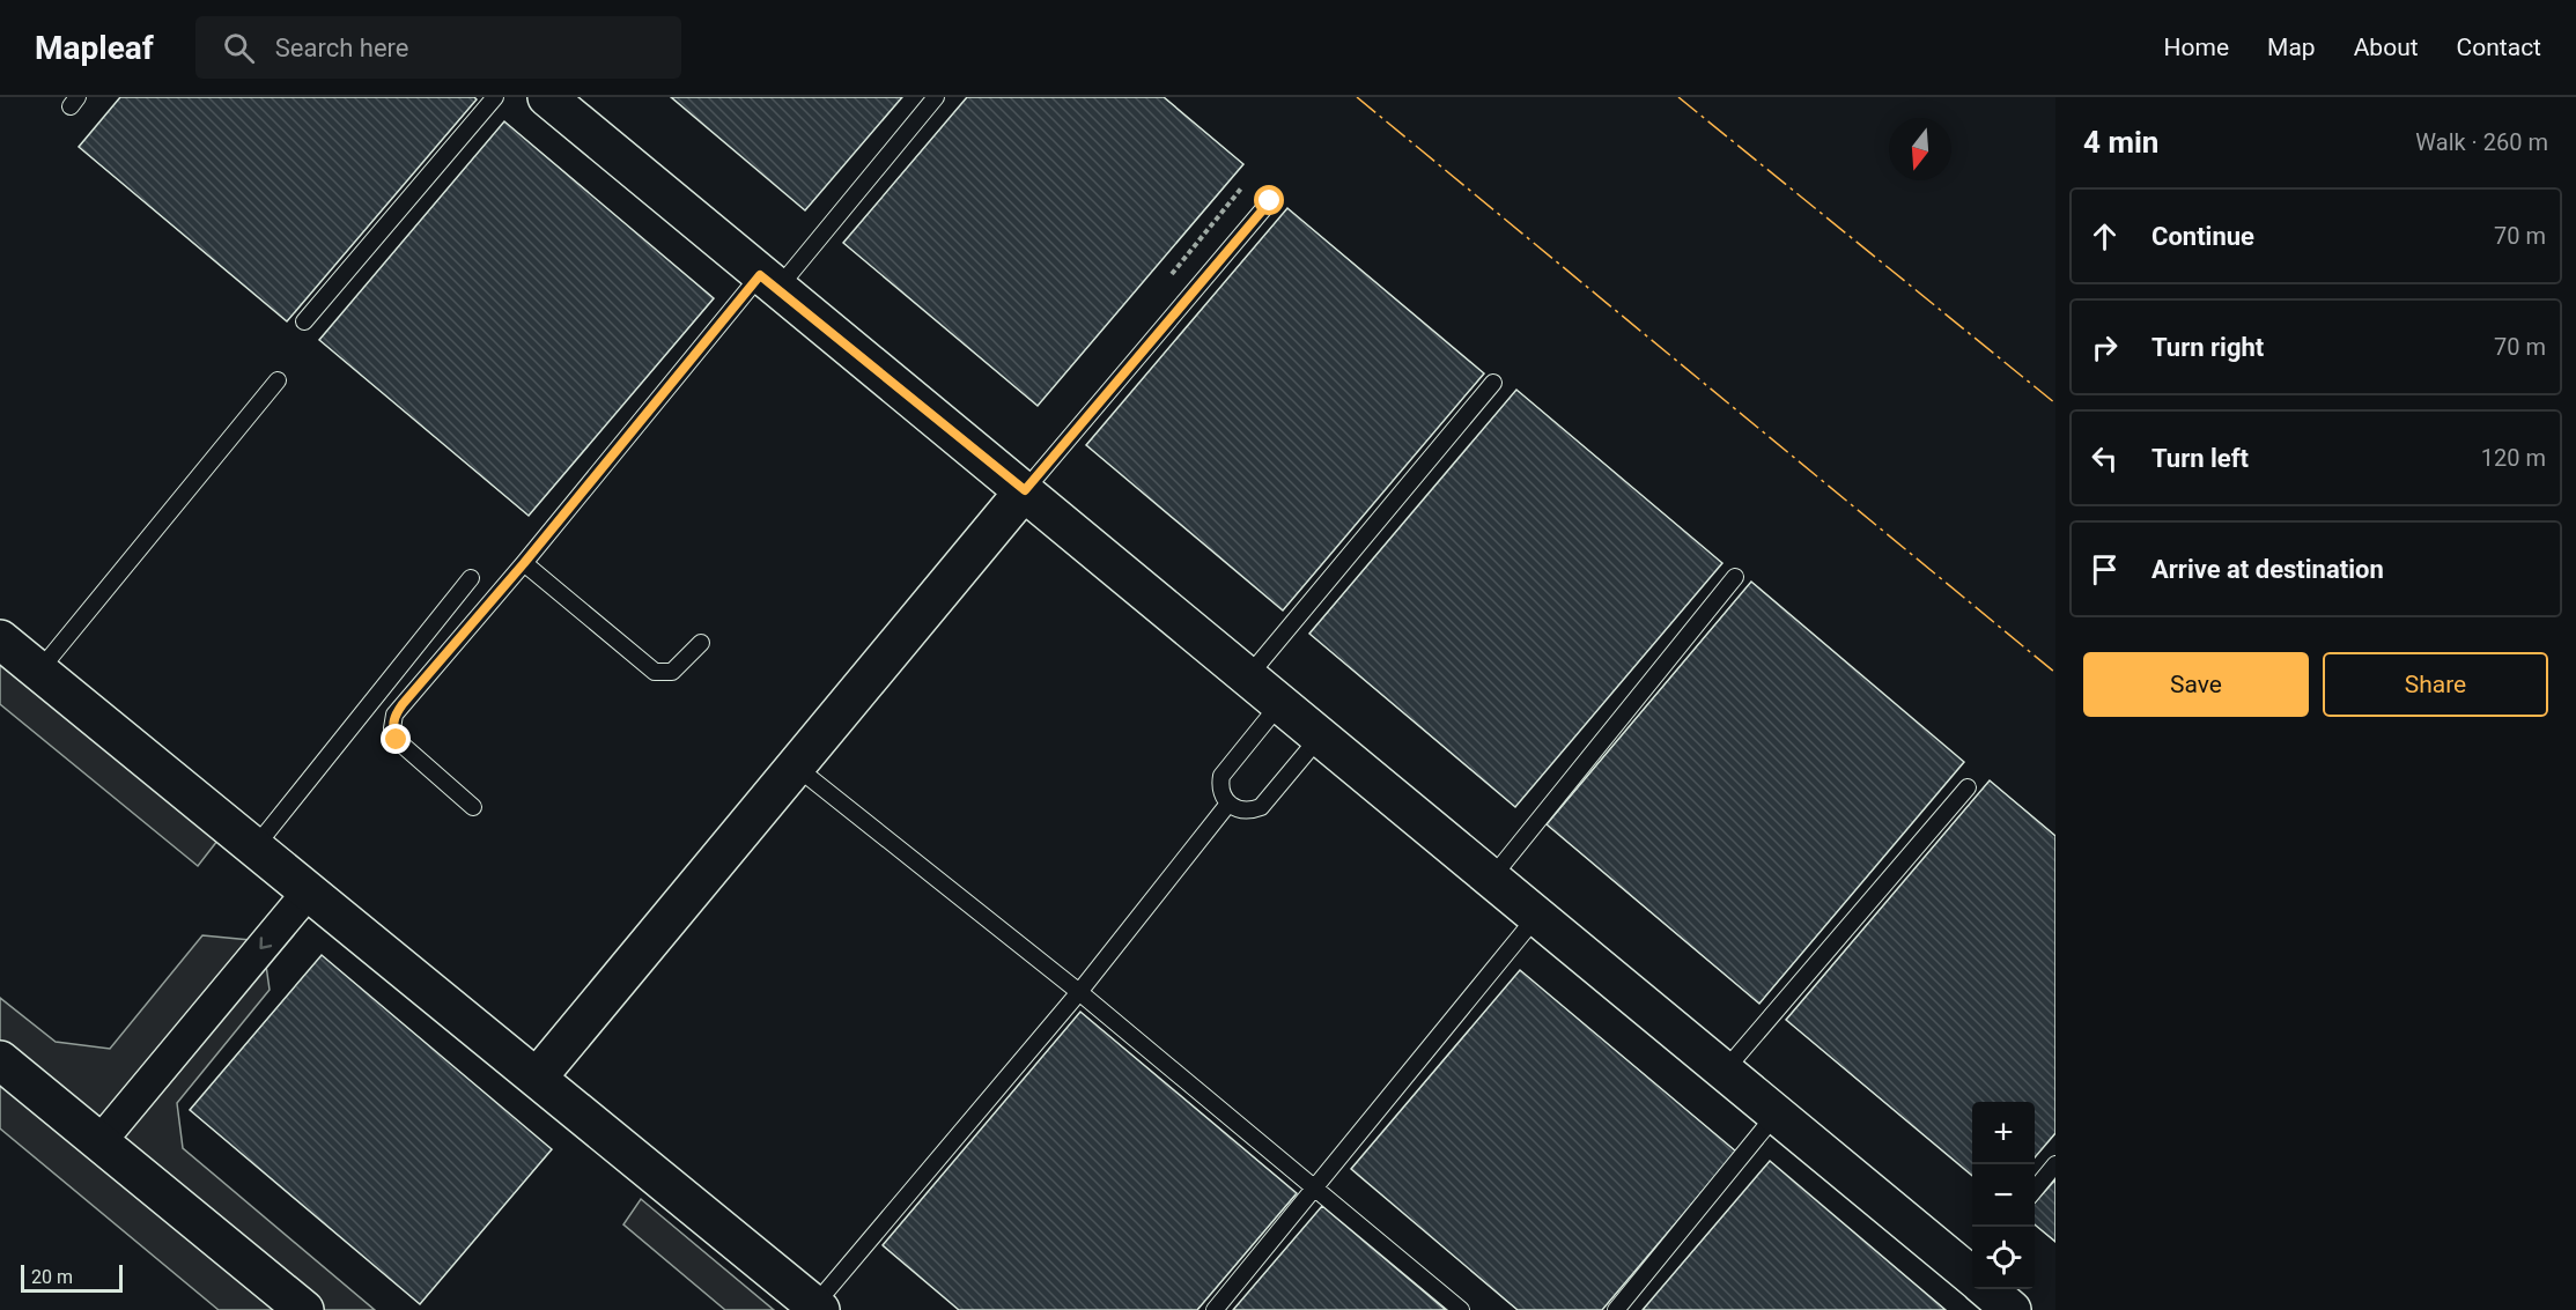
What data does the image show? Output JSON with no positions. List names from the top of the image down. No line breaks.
{"scale_bar":"20 m","north":"bottom","page":{"header":"Mapleaf","search":"Search here","nav":["Home","Map","About","Contact"],"heading":["4 min","Walk · 260 m"],"list":[["Continue","70 m"],["Turn right","70 m"],["Turn left","120 m"],"Arrive at destination"],"buttons":["Save","Share"],"map_buttons":["+","−"],"scale":"20 m"}}
